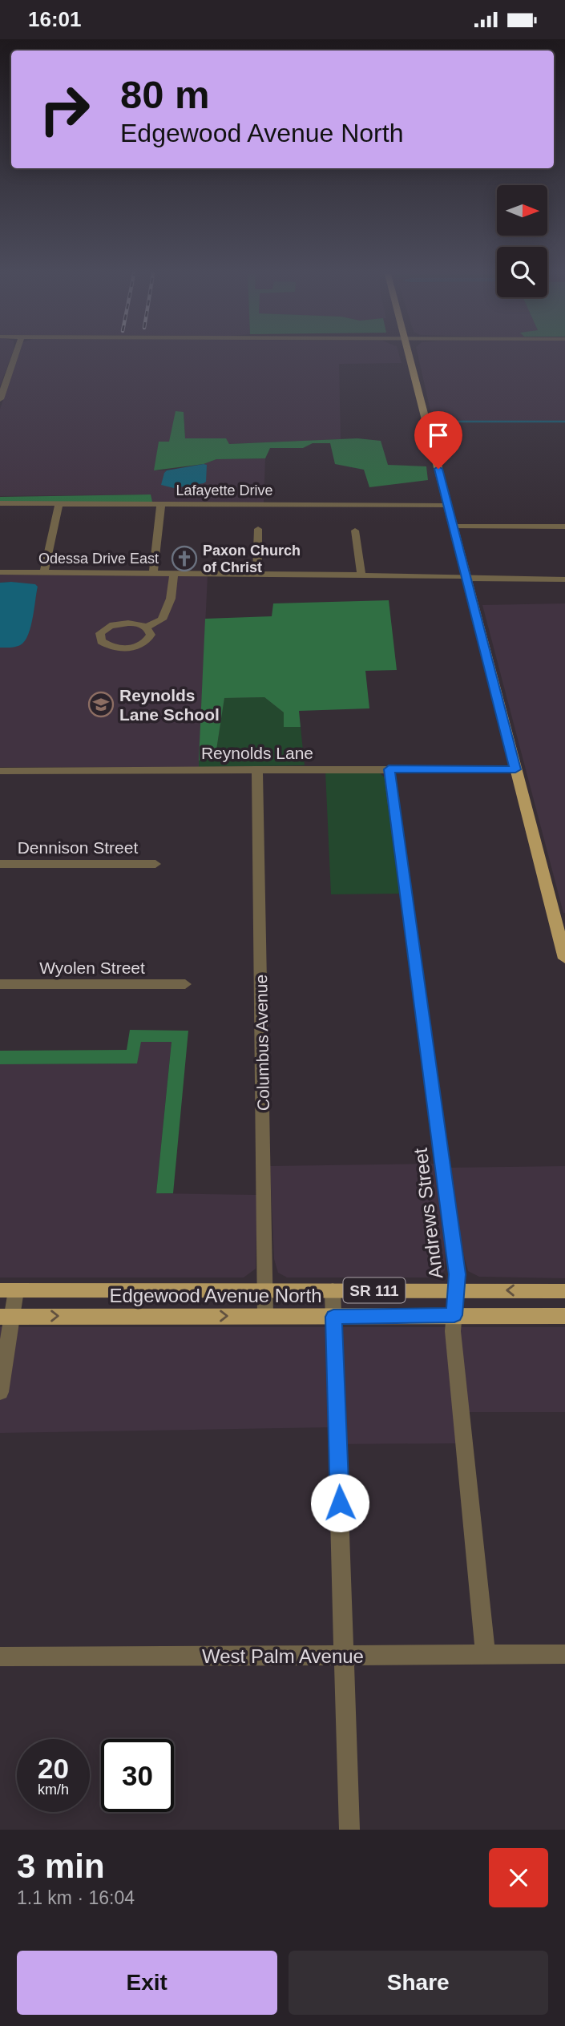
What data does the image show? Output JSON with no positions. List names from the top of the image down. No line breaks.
{"streets":{"main road":["SR 111","Edgewood Avenue North"],"street":["Lafayette Drive","Odessa Drive East","Reynolds Lane","Dennison Street","Wyolen Street","Columbus Avenue","Andrews Street","West Palm Avenue"]},"crossings":[["Reynolds Lane","Columbus Avenue"],["Reynolds Lane","Andrews Street"],["Columbus Avenue","Edgewood Avenue North"],["Andrews Street","Edgewood Avenue North"],["Andrews Street","West Palm Avenue"]],"places":{"church":["Paxon Church of Christ"],"school or university":["Reynolds Lane School"]},"north":"right","page":{"status":"16:01","turn":["80 m","Edgewood Avenue North"],"speed":"20 km/h","limit":"30","heading":["3 min","1.1 km · 16:04"],"buttons":["Exit","Share"]}}
